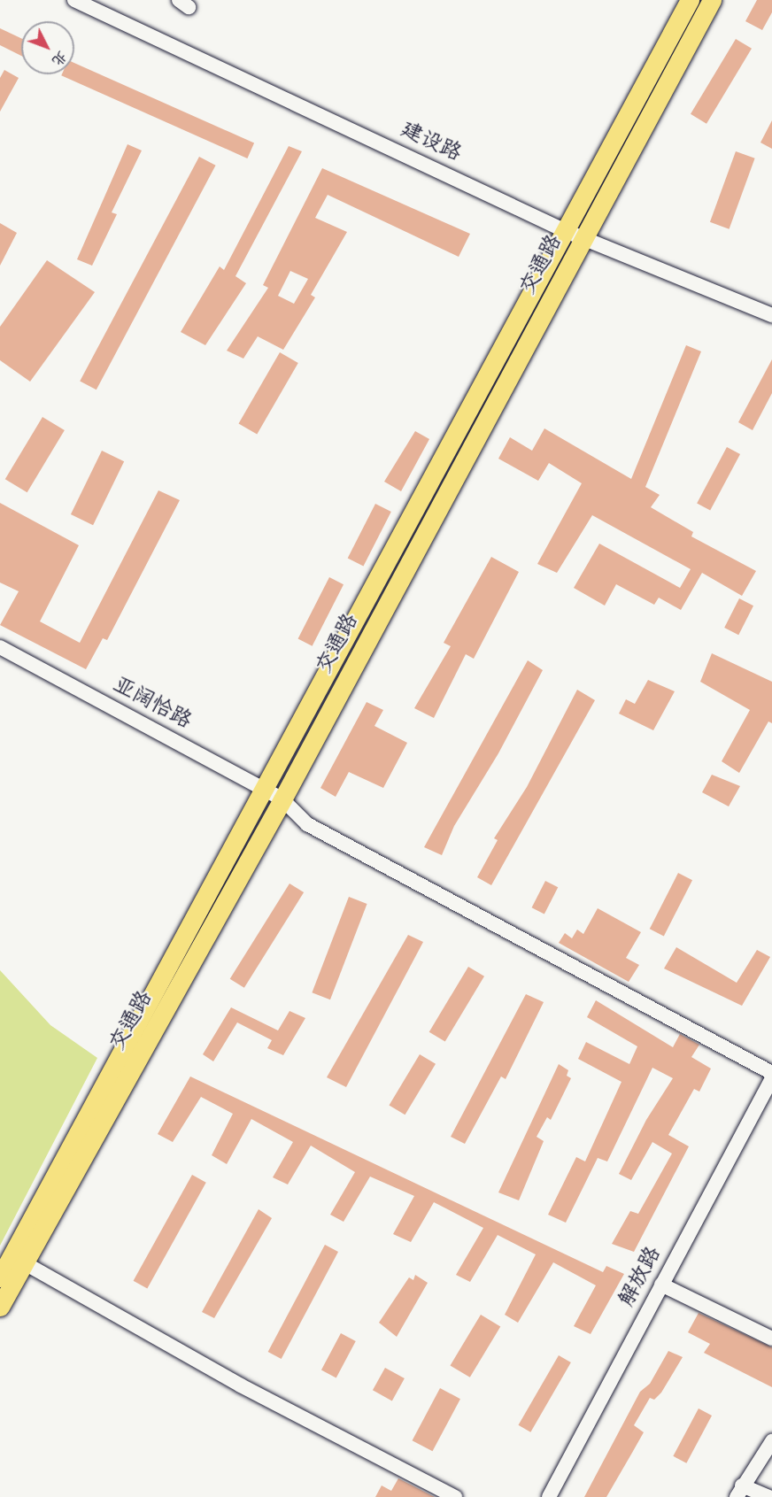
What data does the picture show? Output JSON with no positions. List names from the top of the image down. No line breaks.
{"streets":{"main road":["交通路"],"street":["建设路","亚阔恰路","解放路"]},"crossings":[["建设路","交通路"],["交通路","亚阔恰路"]],"north":"bottom right"}
